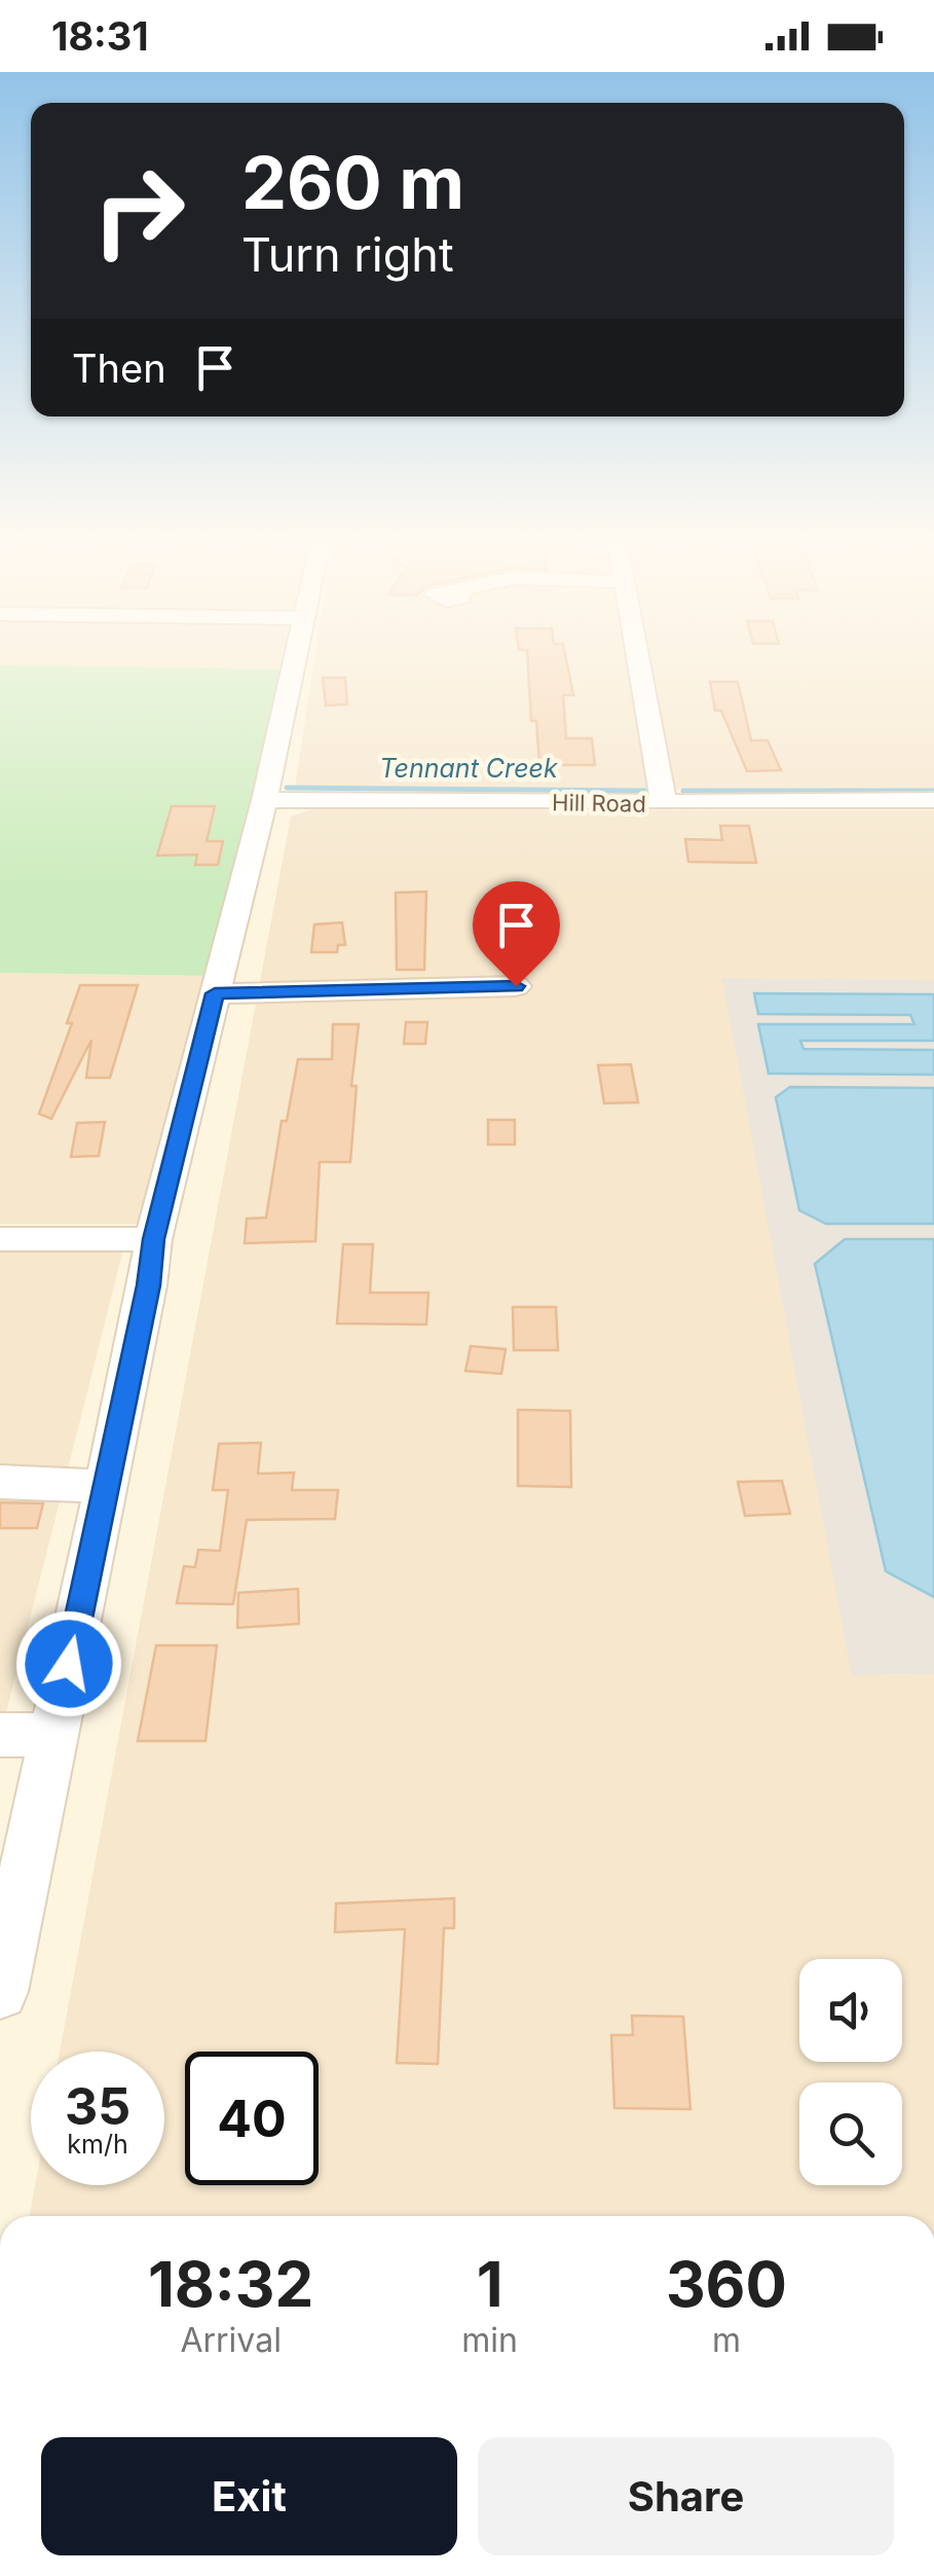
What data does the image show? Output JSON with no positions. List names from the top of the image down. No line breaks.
{"streets":{"street":["Hill Road"]},"water":["Tennant Creek"],"page":{"status":"18:31","turn":["260 m","Turn right"],"then":"Then","speed":"35 km/h","limit":"40","eta":["18:32","Arrival","1","min","360","m"],"buttons":["Exit","Share"]}}
